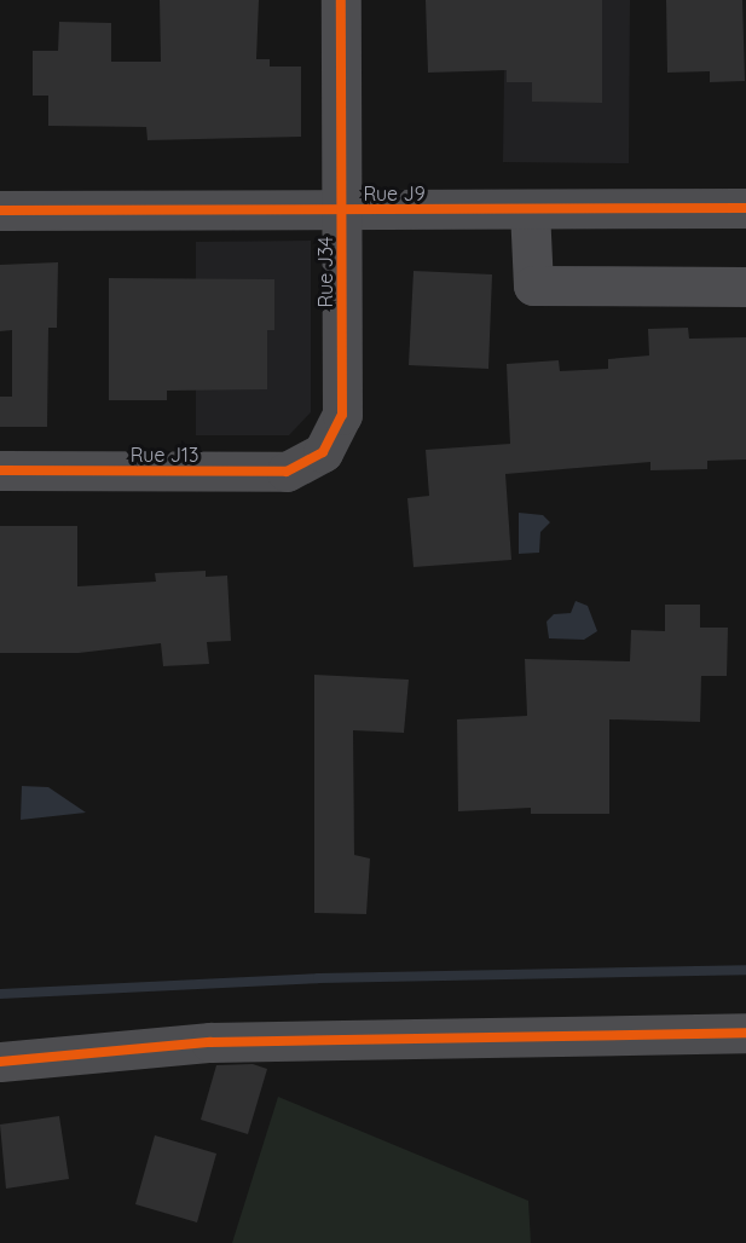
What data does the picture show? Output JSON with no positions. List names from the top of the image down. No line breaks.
{"streets":{"street":["Rue J9","Rue J34","Rue J13"]},"crossings":[["Rue J9","Rue J34"],["Rue J34","Rue J13"]]}
